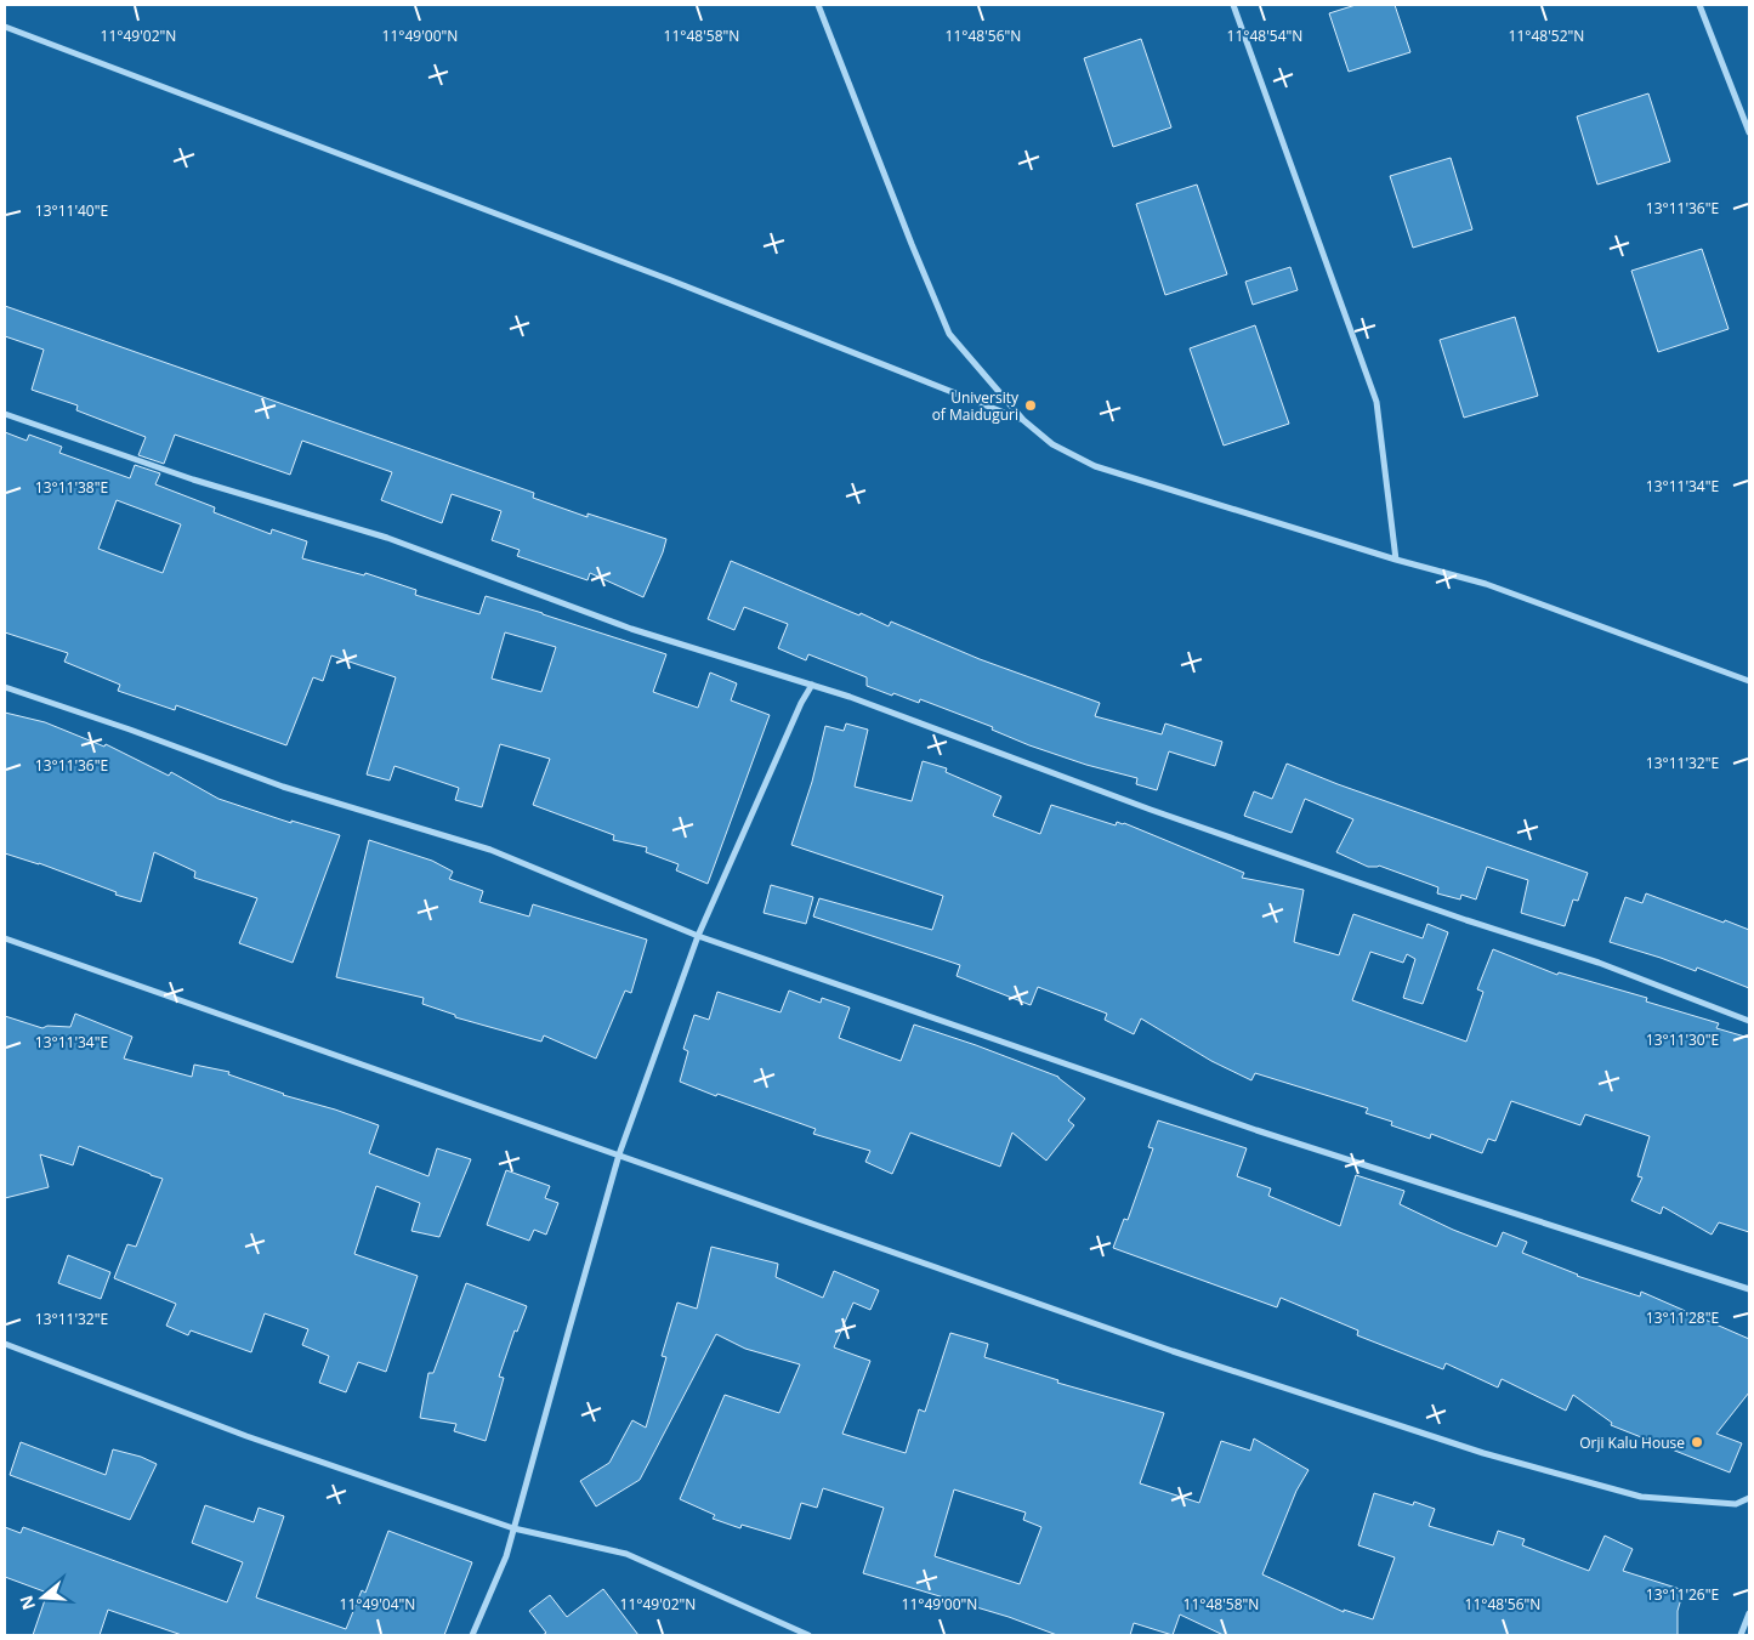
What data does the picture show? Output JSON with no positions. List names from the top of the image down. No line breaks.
{"places":["University of Maiduguri","Orji Kalu House"],"north":"left","coordinates":["11°49'02\"N","11°49'00\"N","11°48'58\"N","11°48'56\"N","11°48'54\"N","11°48'52\"N","13°11'36\"E","13°11'40\"E","13°11'34\"E","13°11'38\"E","13°11'32\"E","13°11'30\"E","13°11'28\"E","13°11'26\"E","11°49'04\"N"]}
